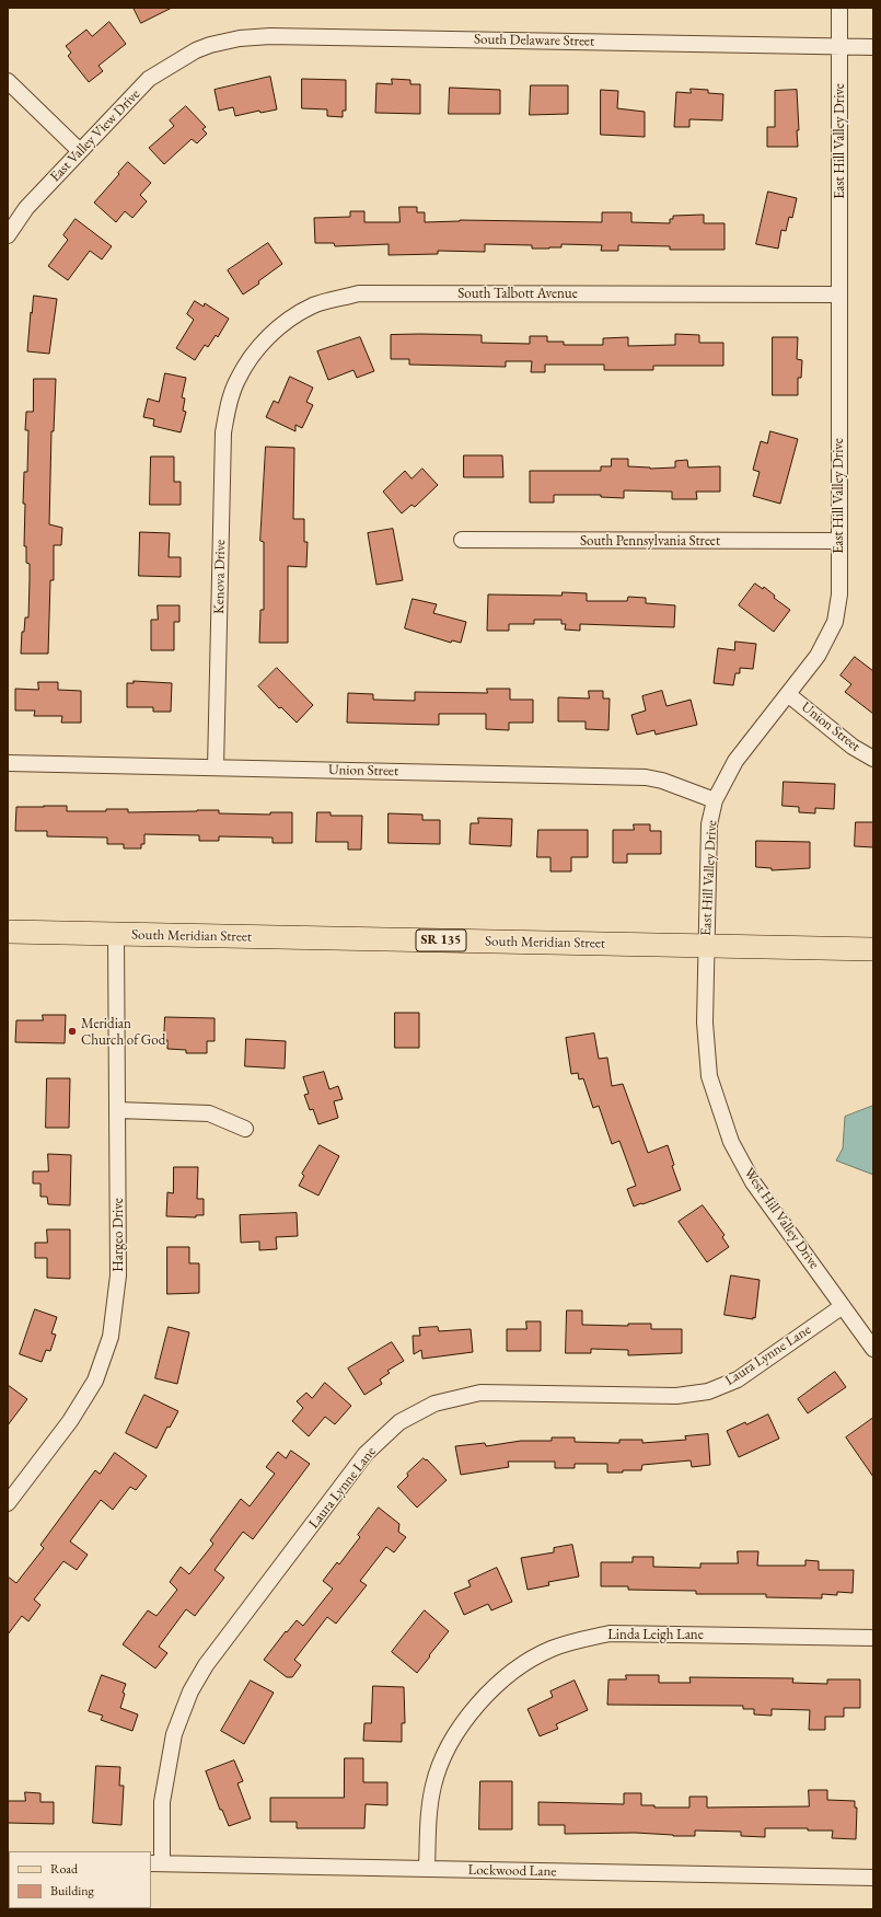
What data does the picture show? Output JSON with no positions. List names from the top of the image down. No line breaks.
{"streets":{"main road":["South Meridian Street","SR 135"],"street":["South Delaware Street","East Valley View Drive","East Hill Valley Drive","South Talbott Avenue","South Pennsylvania Street","Kenova Drive","Union Street","West Hill Valley Drive","Hargeo Drive","Laura Lynne Lane","Linda Leigh Lane","Lockwood Lane"]},"crossings":[["South Delaware Street","East Valley View Drive"],["South Delaware Street","East Hill Valley Drive"],["East Hill Valley Drive","South Talbott Avenue"],["East Hill Valley Drive","South Pennsylvania Street"],["East Hill Valley Drive","Union Street"],["East Hill Valley Drive","South Meridian Street"],["East Hill Valley Drive","West Hill Valley Drive"],["South Talbott Avenue","Kenova Drive"],["Kenova Drive","Union Street"],["South Meridian Street","West Hill Valley Drive"],["South Meridian Street","Hargeo Drive"],["West Hill Valley Drive","Laura Lynne Lane"],["Laura Lynne Lane","Lockwood Lane"],["Linda Leigh Lane","Lockwood Lane"]],"places":["Meridian Church of God"],"legend":["Road","Building"]}
